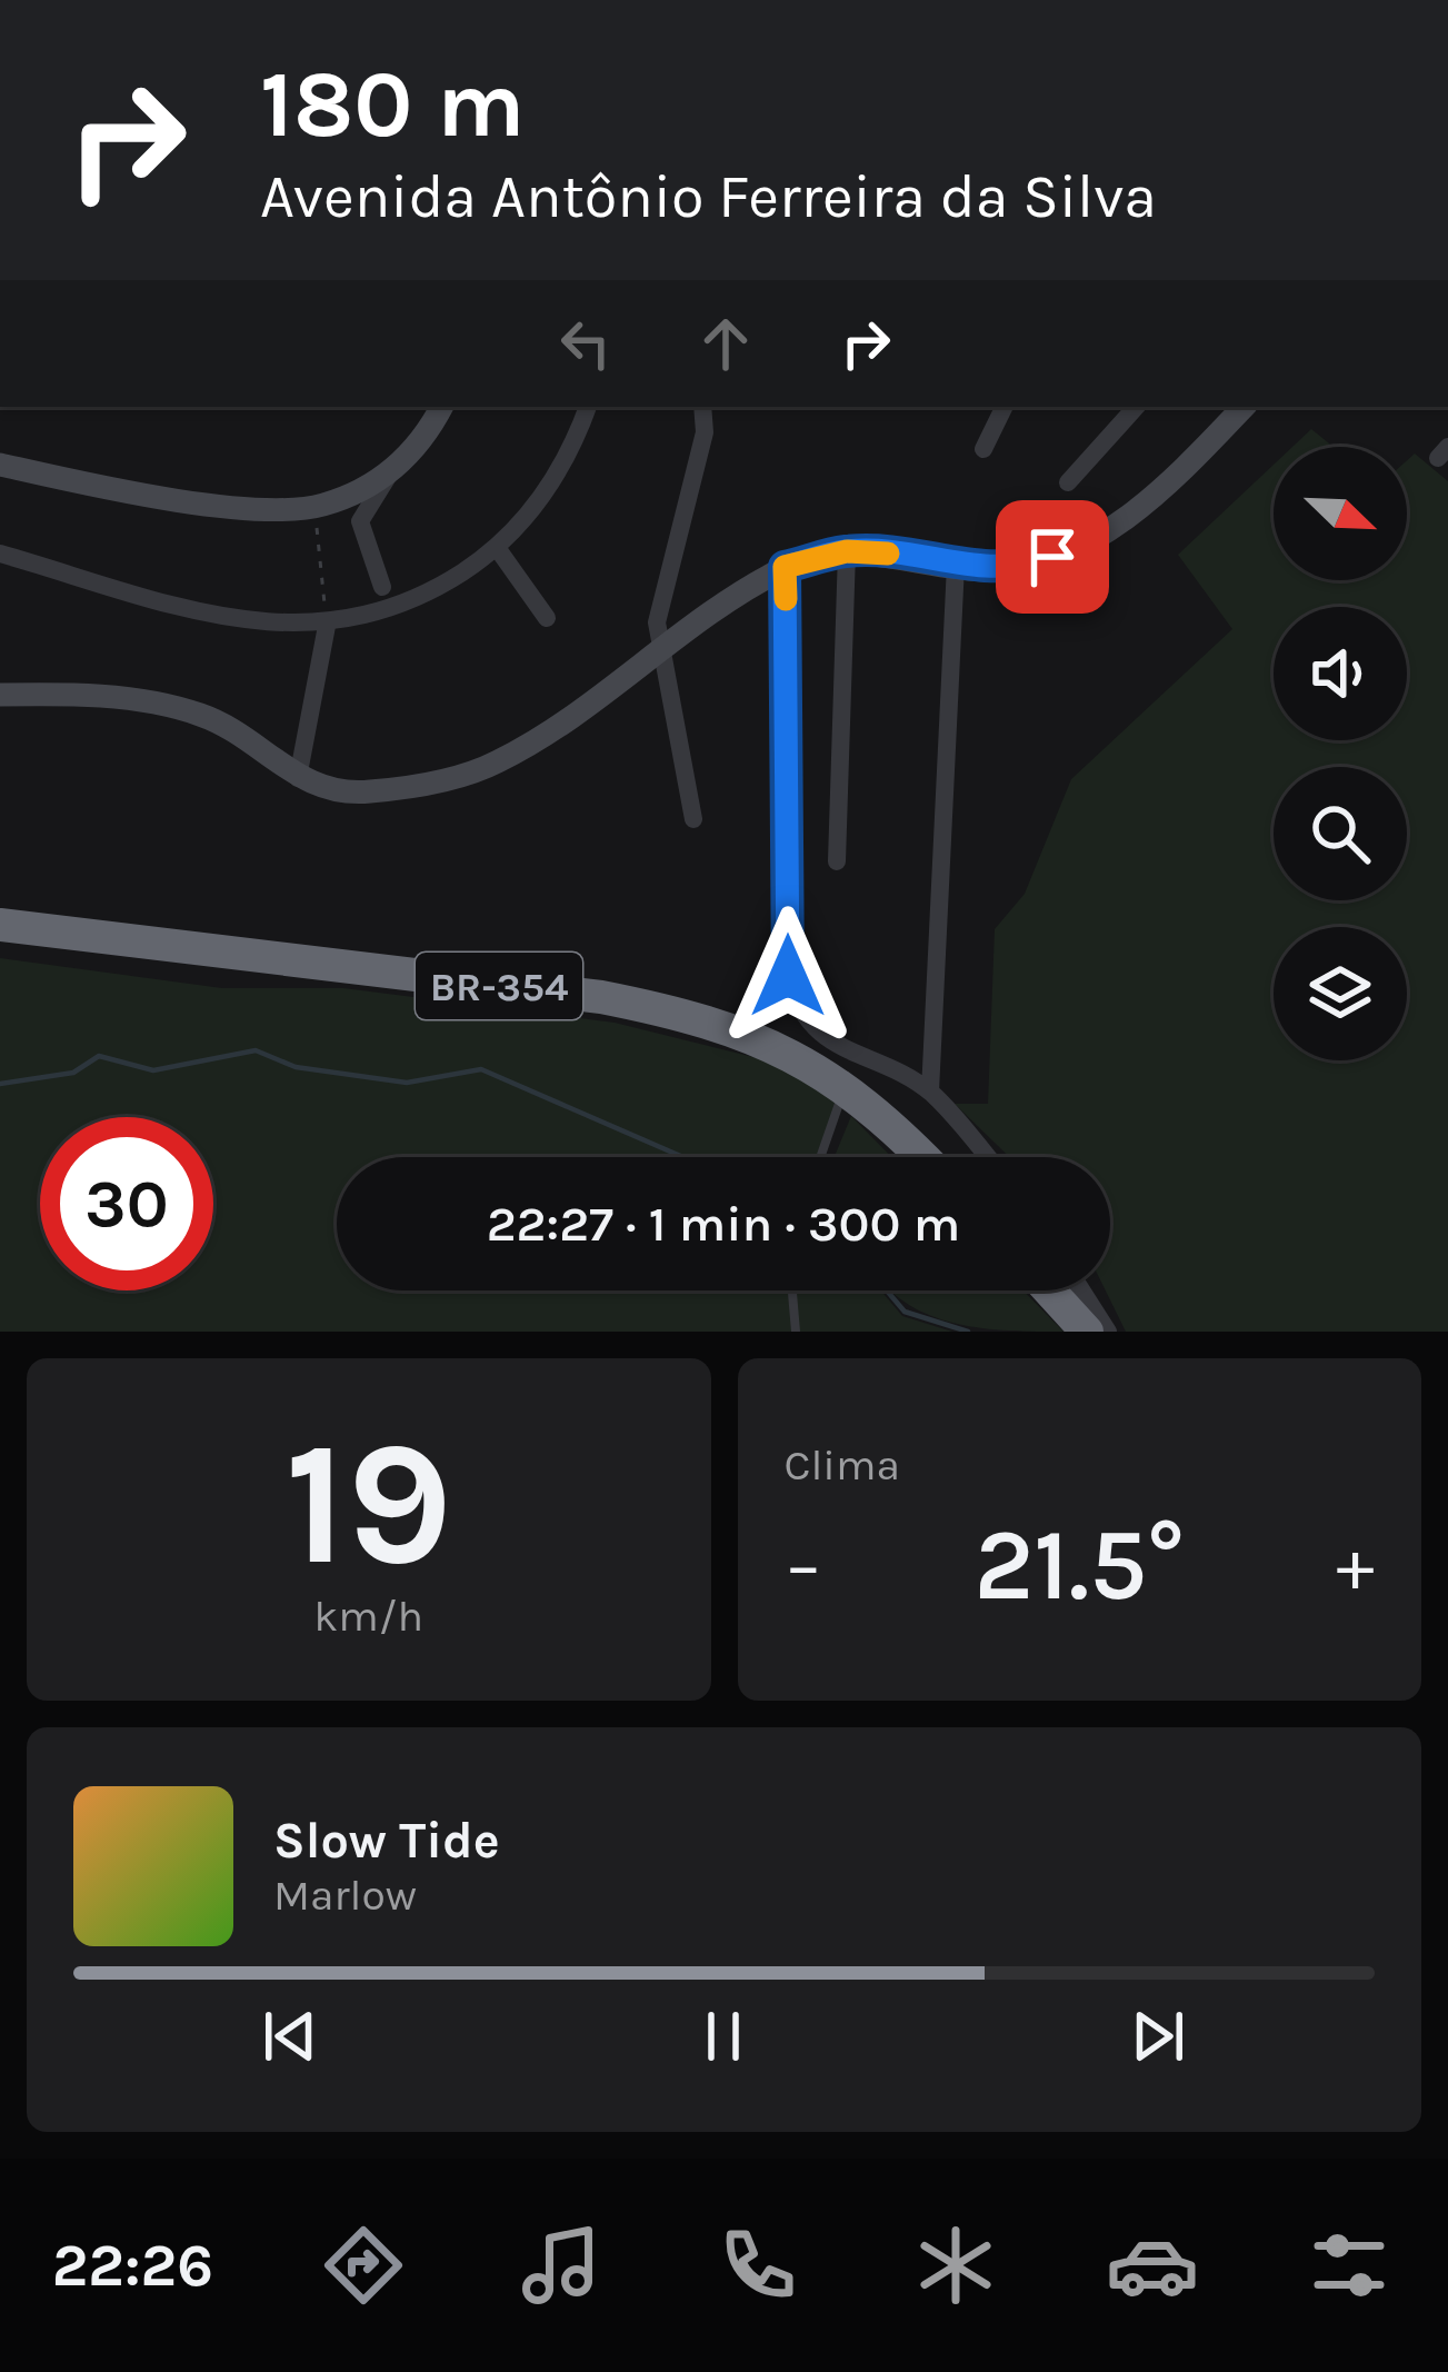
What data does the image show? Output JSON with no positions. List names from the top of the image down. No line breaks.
{"streets":{"highway":["BR-354"]},"north":"bottom right","page":{"turn":["180 m","Avenida Antônio Ferreira da Silva"],"limit":"30","trip":"22:27 · 1 min · 300 m","tile":[["19","km/h"],"Clima"],"heat":["−","21.5°","+"],"song":["Slow Tide","Marlow"],"tabs":"22:26"}}
